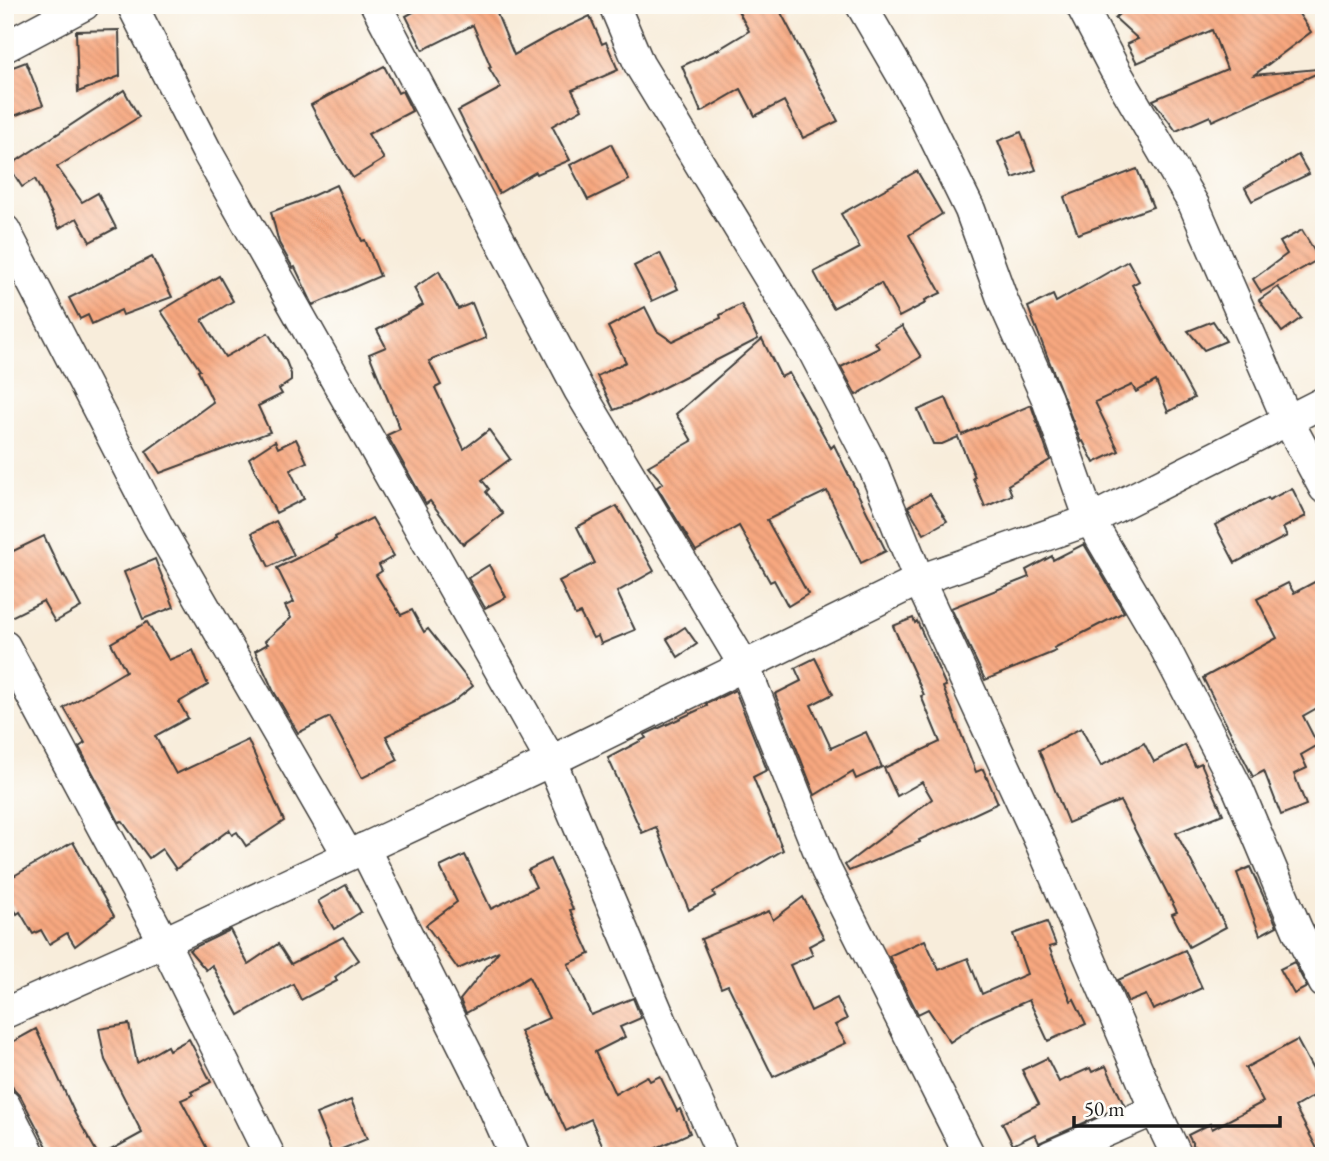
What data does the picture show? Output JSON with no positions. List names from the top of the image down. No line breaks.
{"scale_bar":"50 m"}
